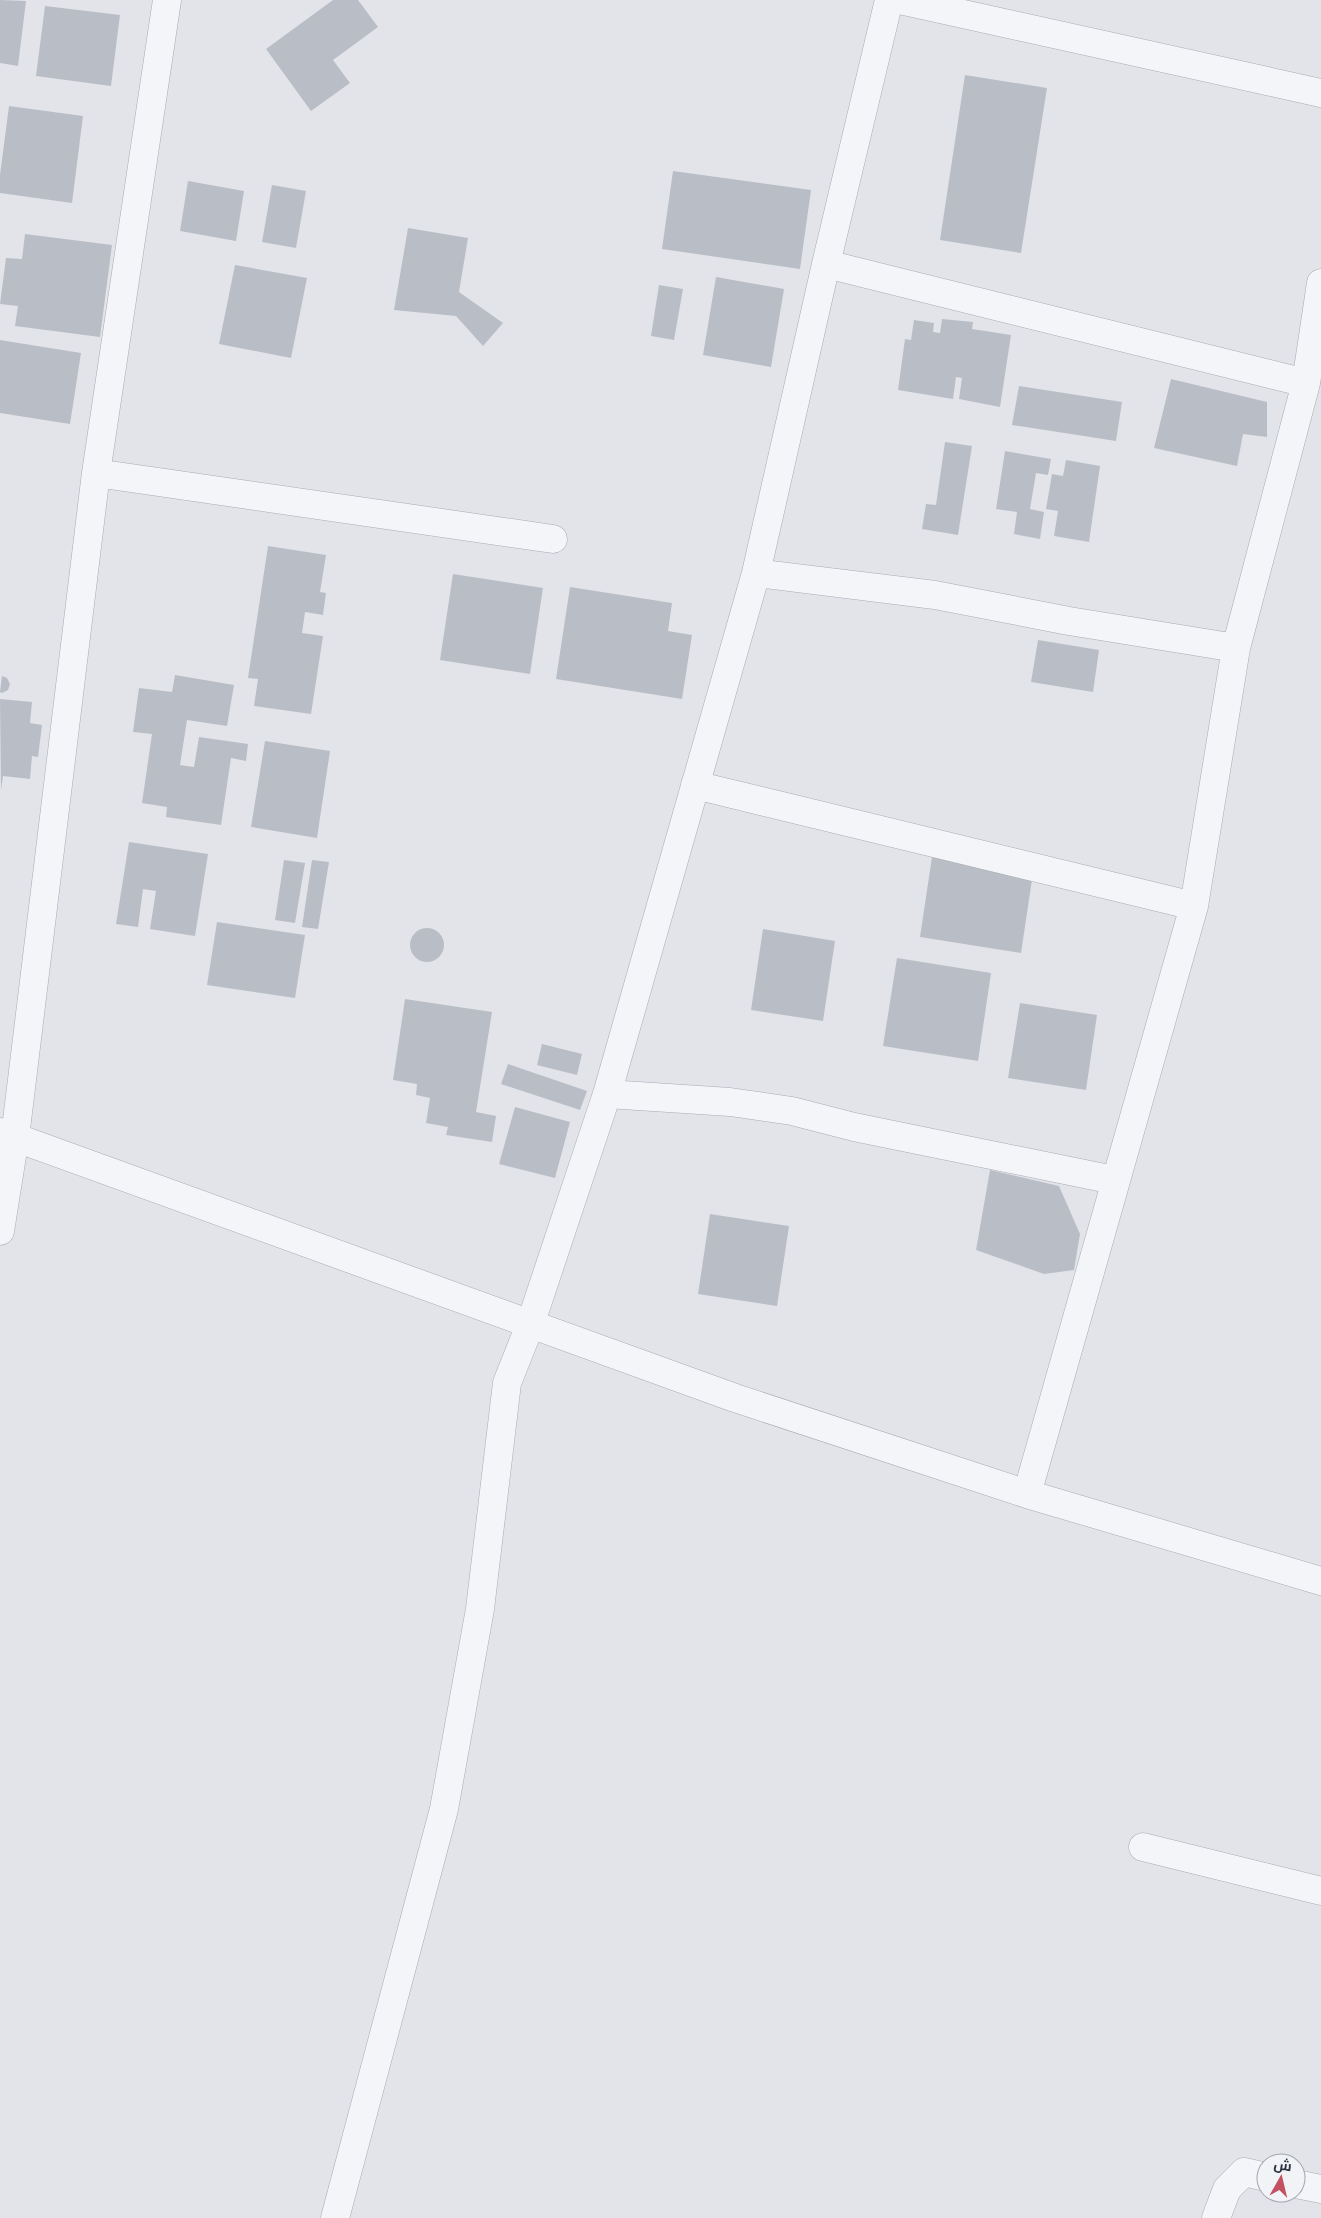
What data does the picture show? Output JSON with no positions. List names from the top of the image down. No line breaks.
{"north":"top"}
